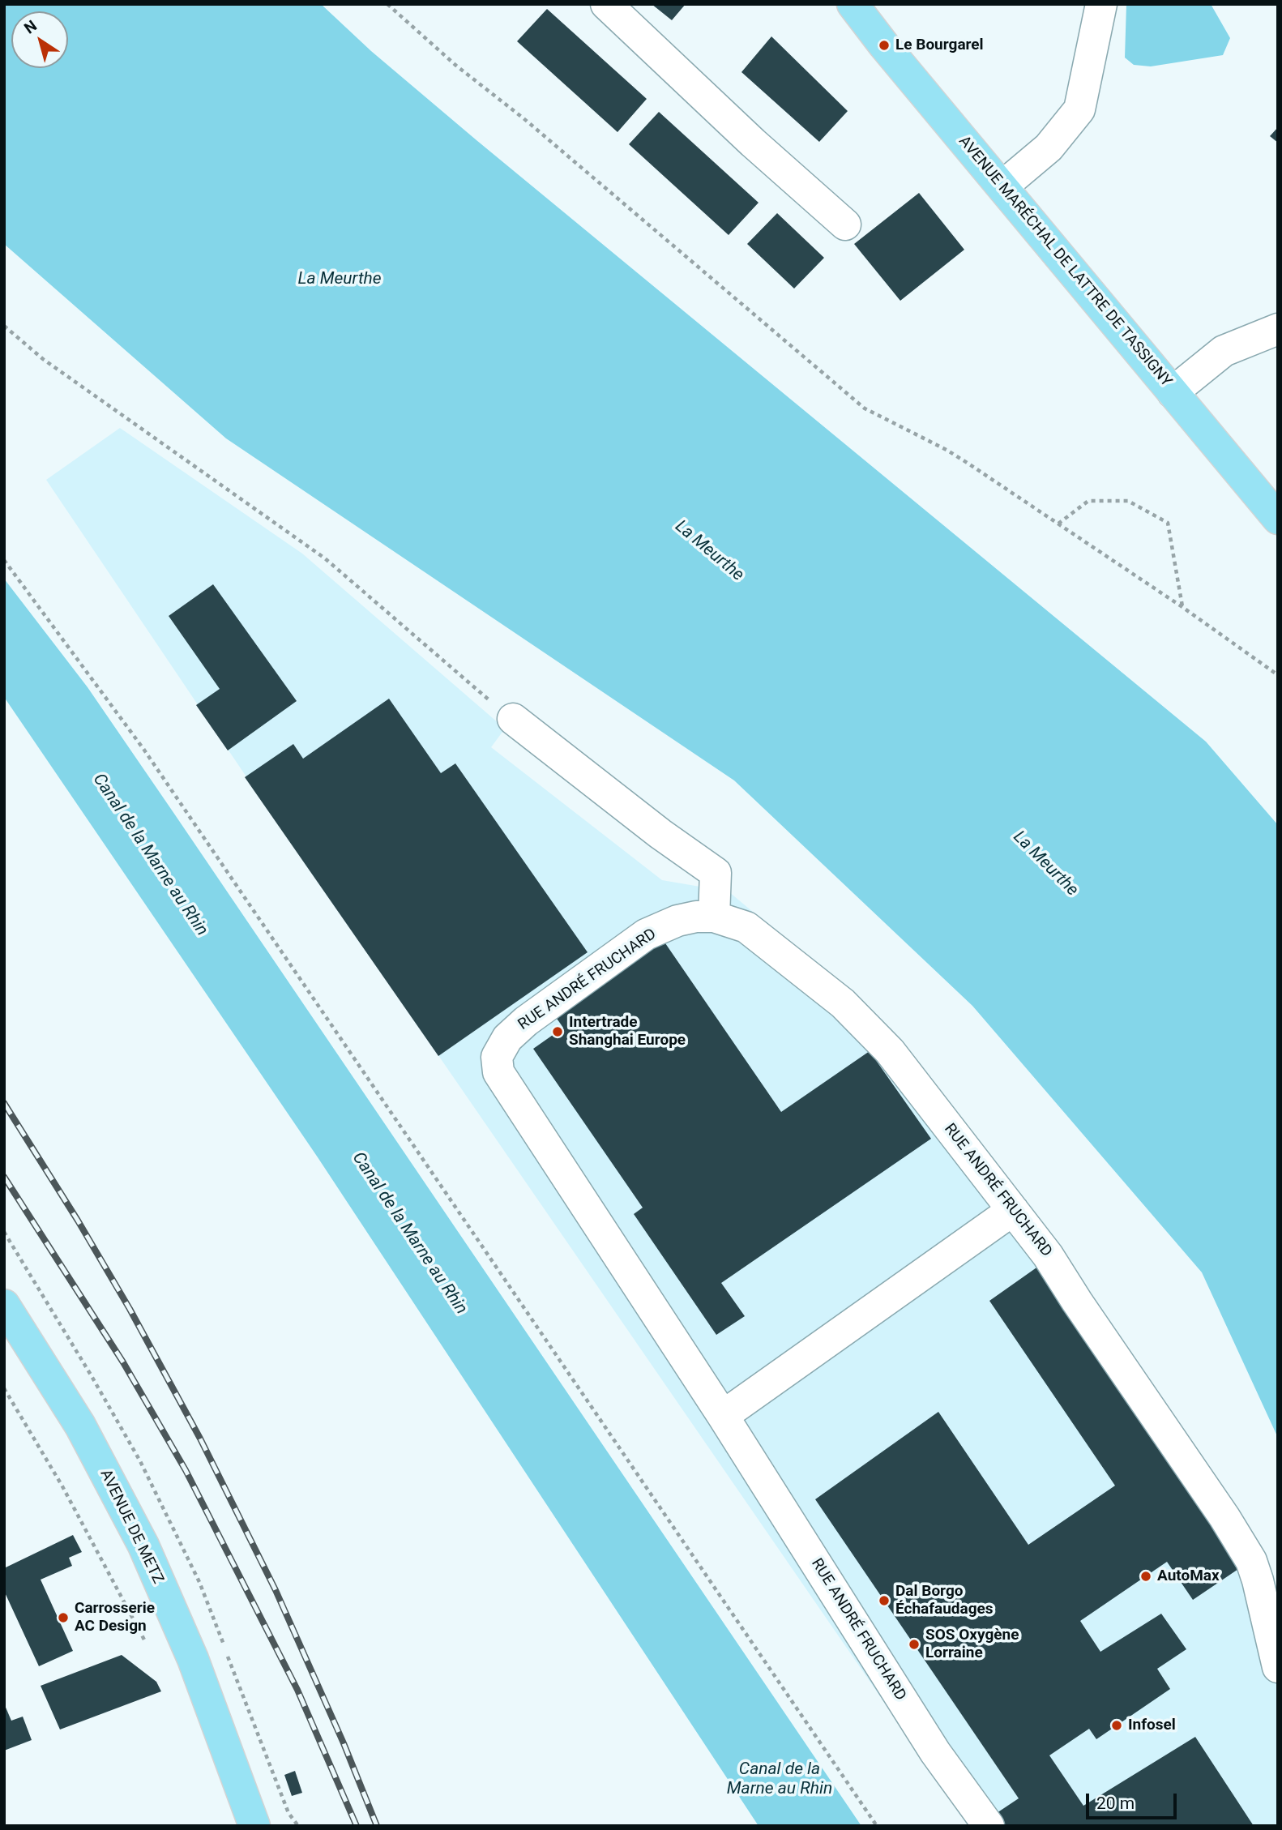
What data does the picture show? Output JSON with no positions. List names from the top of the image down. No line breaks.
{"streets":{"main road":["AVENUE MARÉCHAL DE LATTRE DE TASSIGNY","AVENUE DE METZ"],"street":["RUE ANDRÉ FRUCHARD"]},"water":["La Meurthe","Canal de la Marne au Rhin"],"places":["Le Bourgarel","Intertrade Shanghai Europe","AutoMax","Dal Borgo Échafaudages","Carrosserie AC Design","SOS Oxygène Lorraine","Infosel"],"scale_bar":"20 m","north":"top left"}
